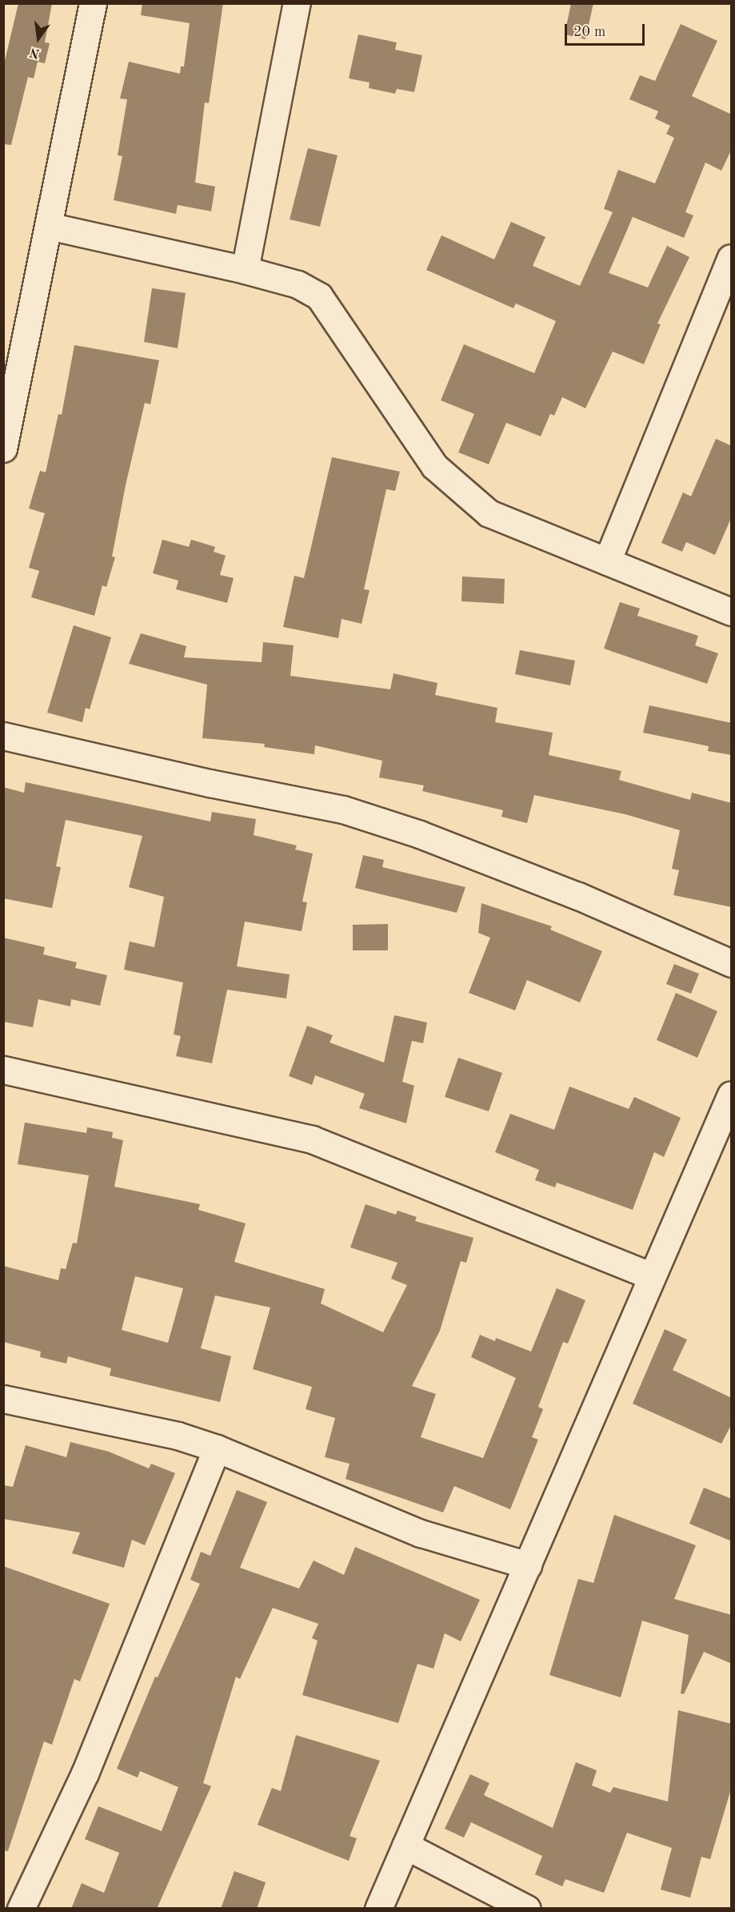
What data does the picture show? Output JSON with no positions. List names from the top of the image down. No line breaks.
{"scale_bar":"20 m","north":"bottom"}
